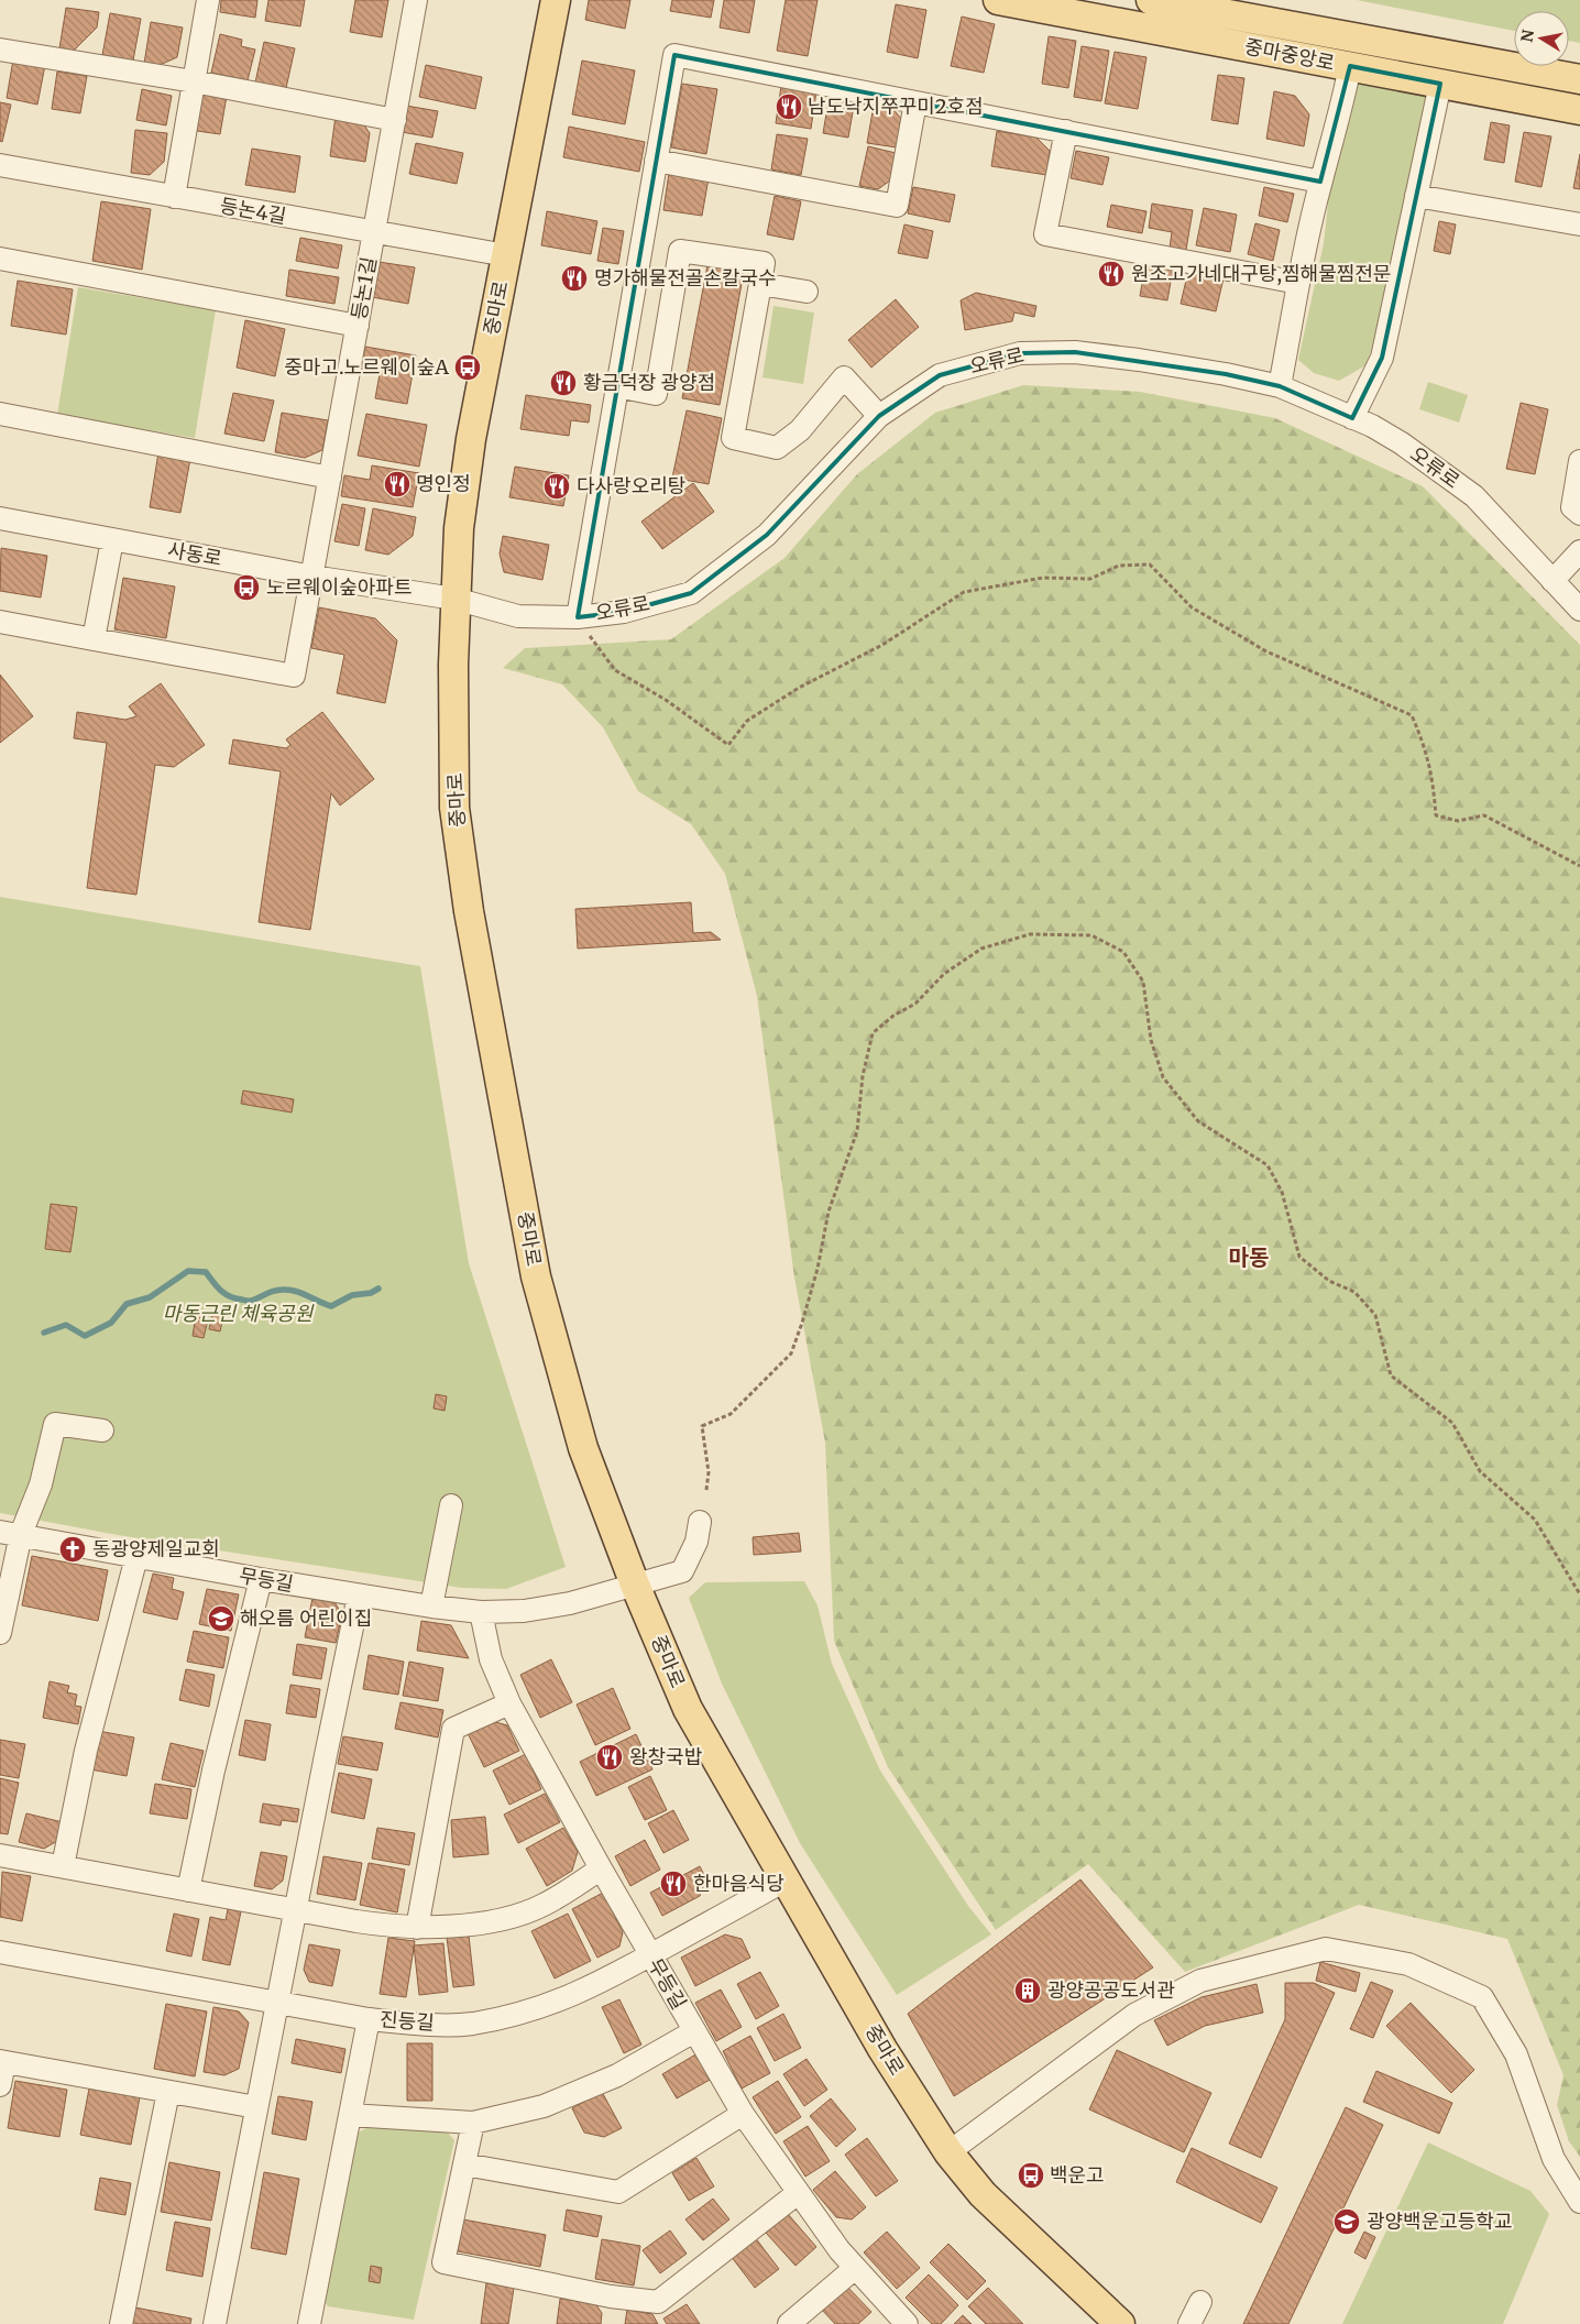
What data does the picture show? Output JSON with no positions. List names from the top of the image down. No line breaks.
{"streets":{"main road":["중마중앙로","중마로"],"street":["등논4길","등논1길","오류로","사동로","무등길","진등길"]},"crossings":[["등논4길","등논1길"],["등논4길","중마로"],["등논1길","사동로"],["중마로","오류로"],["중마로","사동로"],["중마로","무등길"],["중마로","진등길"],["오류로","사동로"],["무등길","진등길"]],"districts":["마동"],"parks":["마동근린 체육공원"],"places":{"restaurant":["남도낙지쭈꾸미2호점","원조고가네대구탕,찜해물찜전문","명가해물전골손칼국수","황금덕장 광양점","명인정","다사랑오리탕","왕창국밥","한마음식당"],"bus stop":["중마고.노르웨이숲A","노르웨이숲아파트","백운고"],"church":["동광양제일교회"],"school or university":["해오름 어린이집","광양백운고등학교"],"building":["광양공공도서관"]},"north":"left"}
